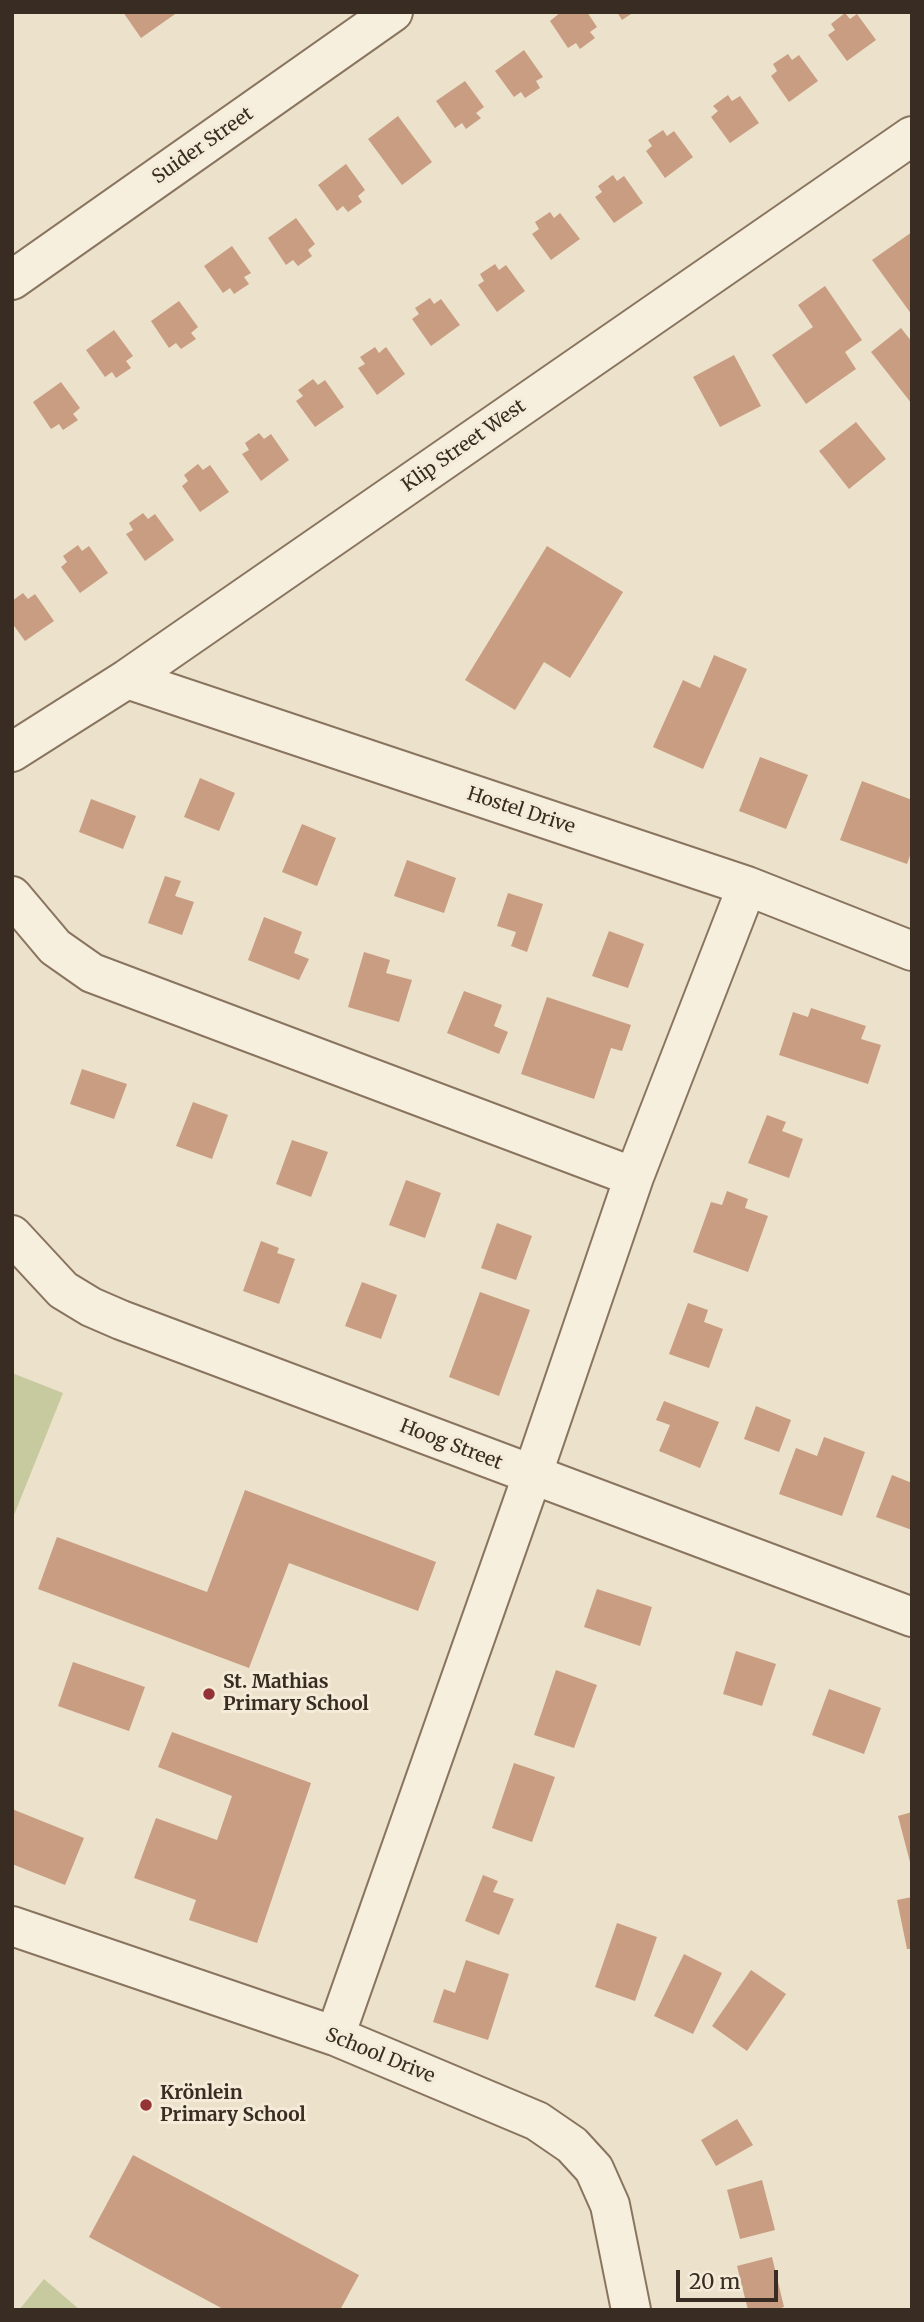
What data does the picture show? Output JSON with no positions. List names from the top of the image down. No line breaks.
{"streets":{"street":["Suider Street","Klip Street West","Hostel Drive","Hoog Street","School Drive"]},"crossings":[["Klip Street West","Hostel Drive"]],"places":["St. Mathias Primary School","Krönlein Primary School"],"scale_bar":"20 m"}
